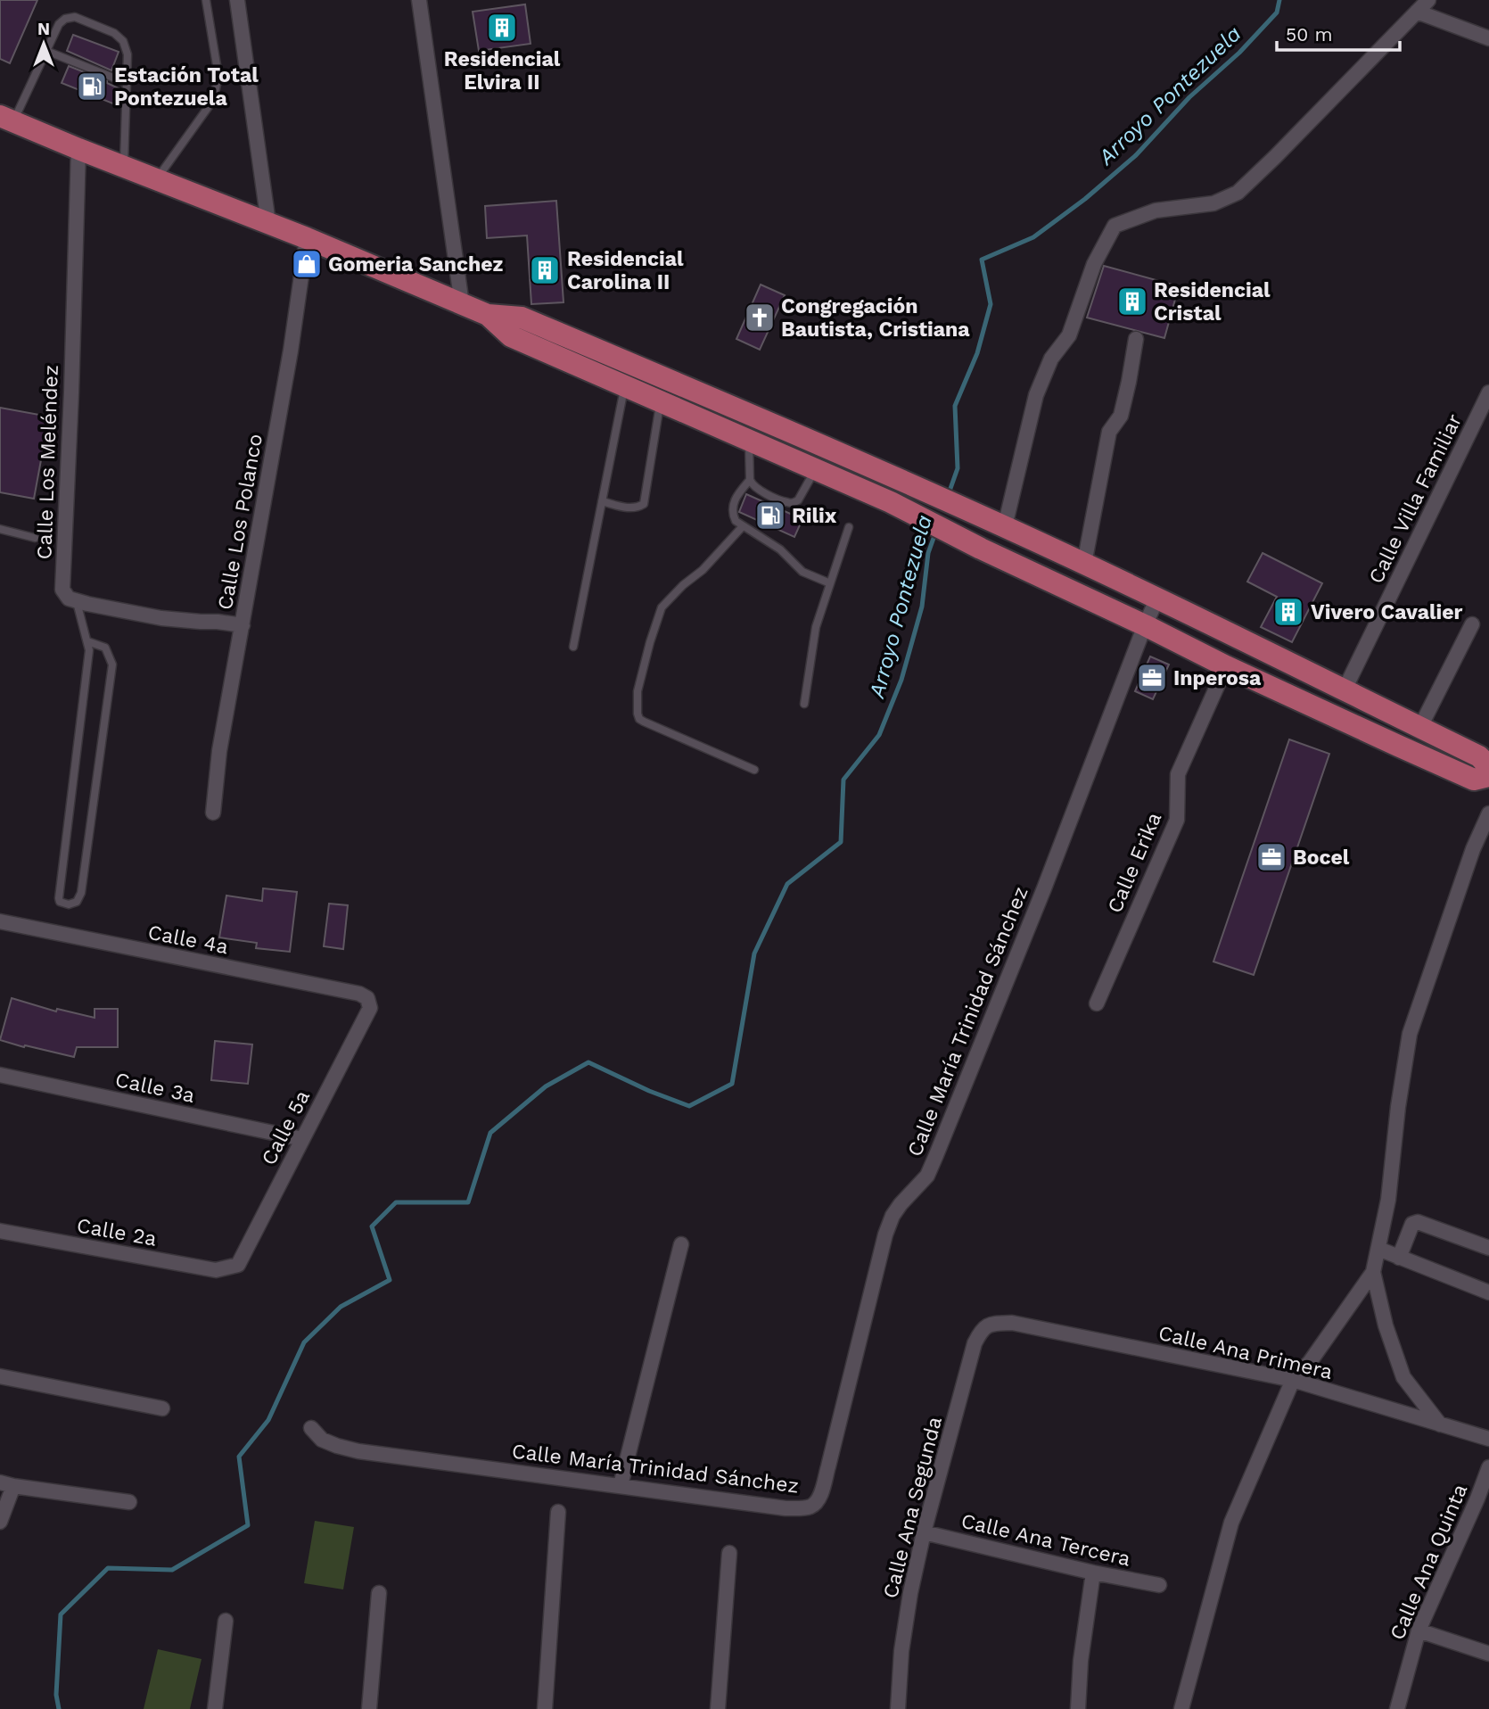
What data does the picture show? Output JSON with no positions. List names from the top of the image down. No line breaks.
{"streets":{"street":["Calle Los Meléndez","Calle Villa Familiar","Calle Los Polanco","Calle Erika","Calle 4a","Calle María Trinidad Sánchez","Calle 3a","Calle 5a","Calle 2a","Calle Ana Primera","Calle Ana Segunda","Calle Ana Tercera","Calle Ana Quinta"]},"crossings":[["Calle 4a","Calle 5a"],["Calle 3a","Calle 5a"],["Calle 5a","Calle 2a"],["Calle Ana Primera","Calle Ana Segunda"],["Calle Ana Segunda","Calle Ana Tercera"]],"water":["Arroyo Pontezuela"],"places":{"building":["Residencial Elvira II","Residencial Carolina II","Residencial Cristal","Vivero Cavalier"],"fuel station":["Estación Total Pontezuela","Rilix"],"shop":["Gomeria Sanchez"],"church":["Congregación Bautista, Cristiana"],"office":["Inperosa","Bocel"]},"scale_bar":"50 m","north":"top"}
